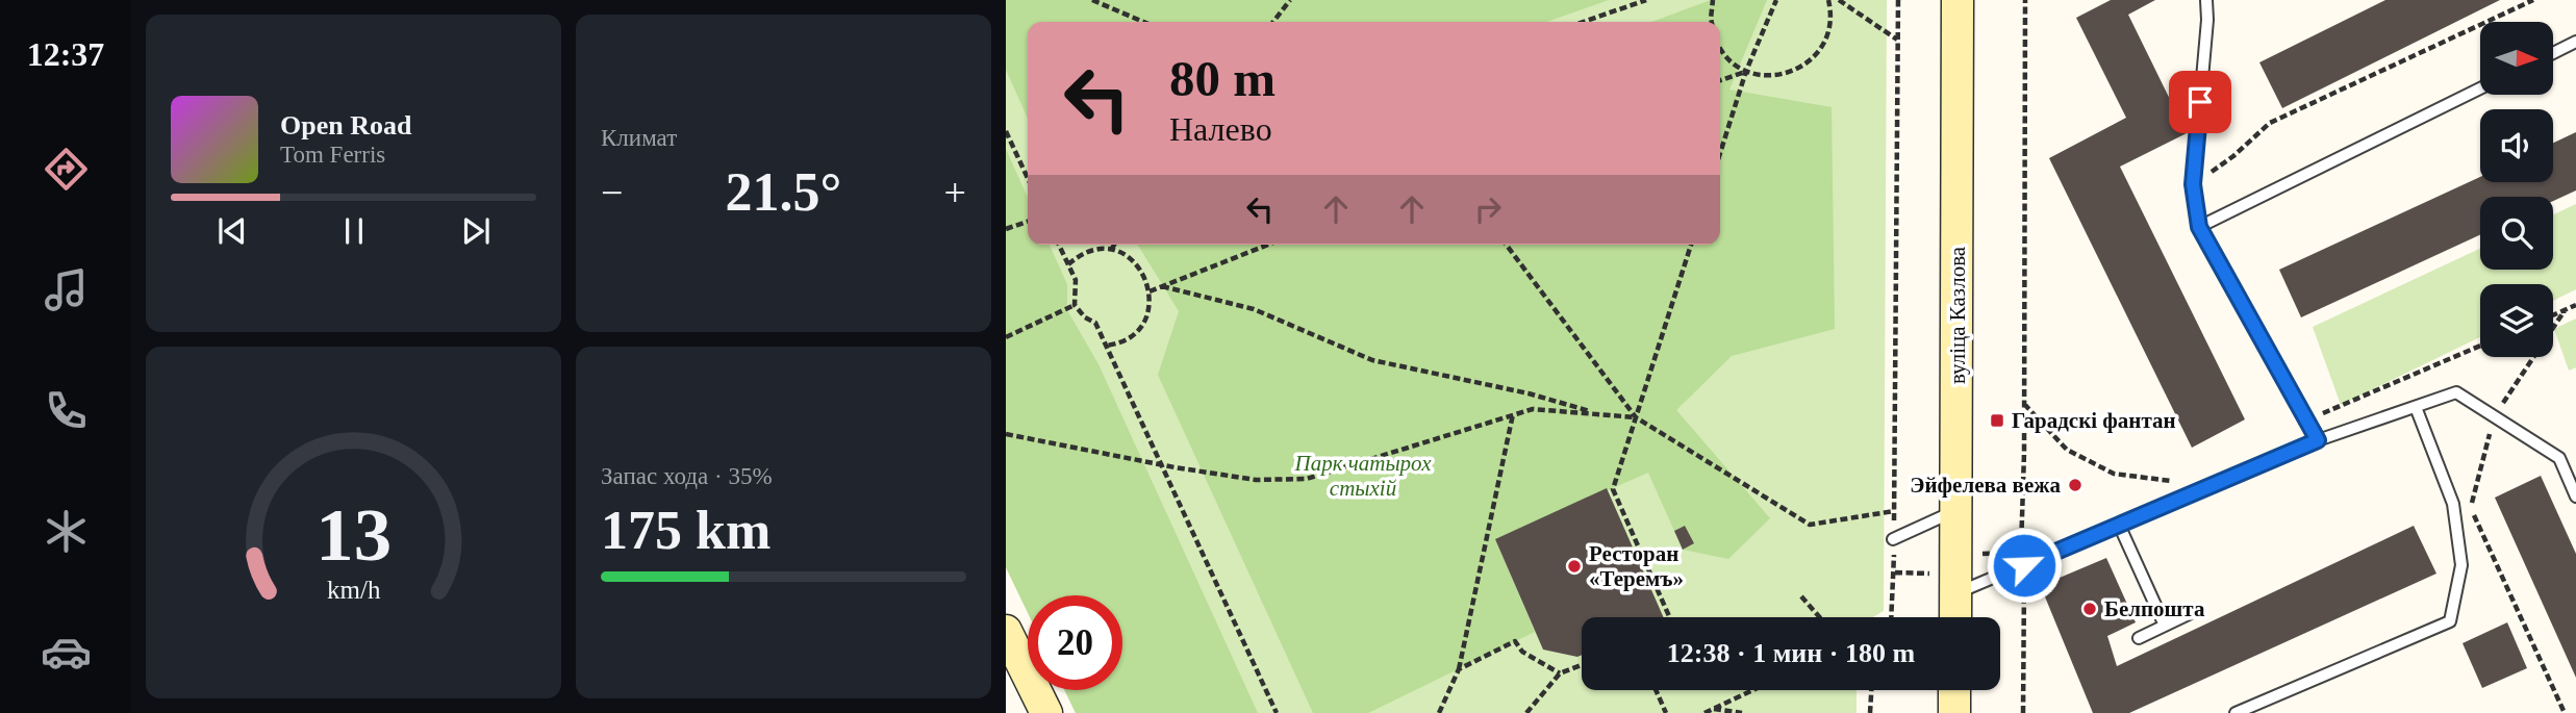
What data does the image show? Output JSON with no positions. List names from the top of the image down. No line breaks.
{"streets":{"main road":["вуліца Казлова"]},"parks":["Парк чатырох стыхій"],"places":{"transit":["Гарадскі фантан"],"other":["Эйфелева вежа","Ресторан «Теремъ»","Белпошта"]},"north":"right","page":{"tabs":"12:37","tile":["Климат",["Запас хода · 35%","175 km"]],"turn":["80 m","Налево"],"song":["Open Road","Tom Ferris"],"heat":["−","21.5°","+"],"limit":"20","trip":"12:38 · 1 мин · 180 m","gauge":["13","km/h"]}}
